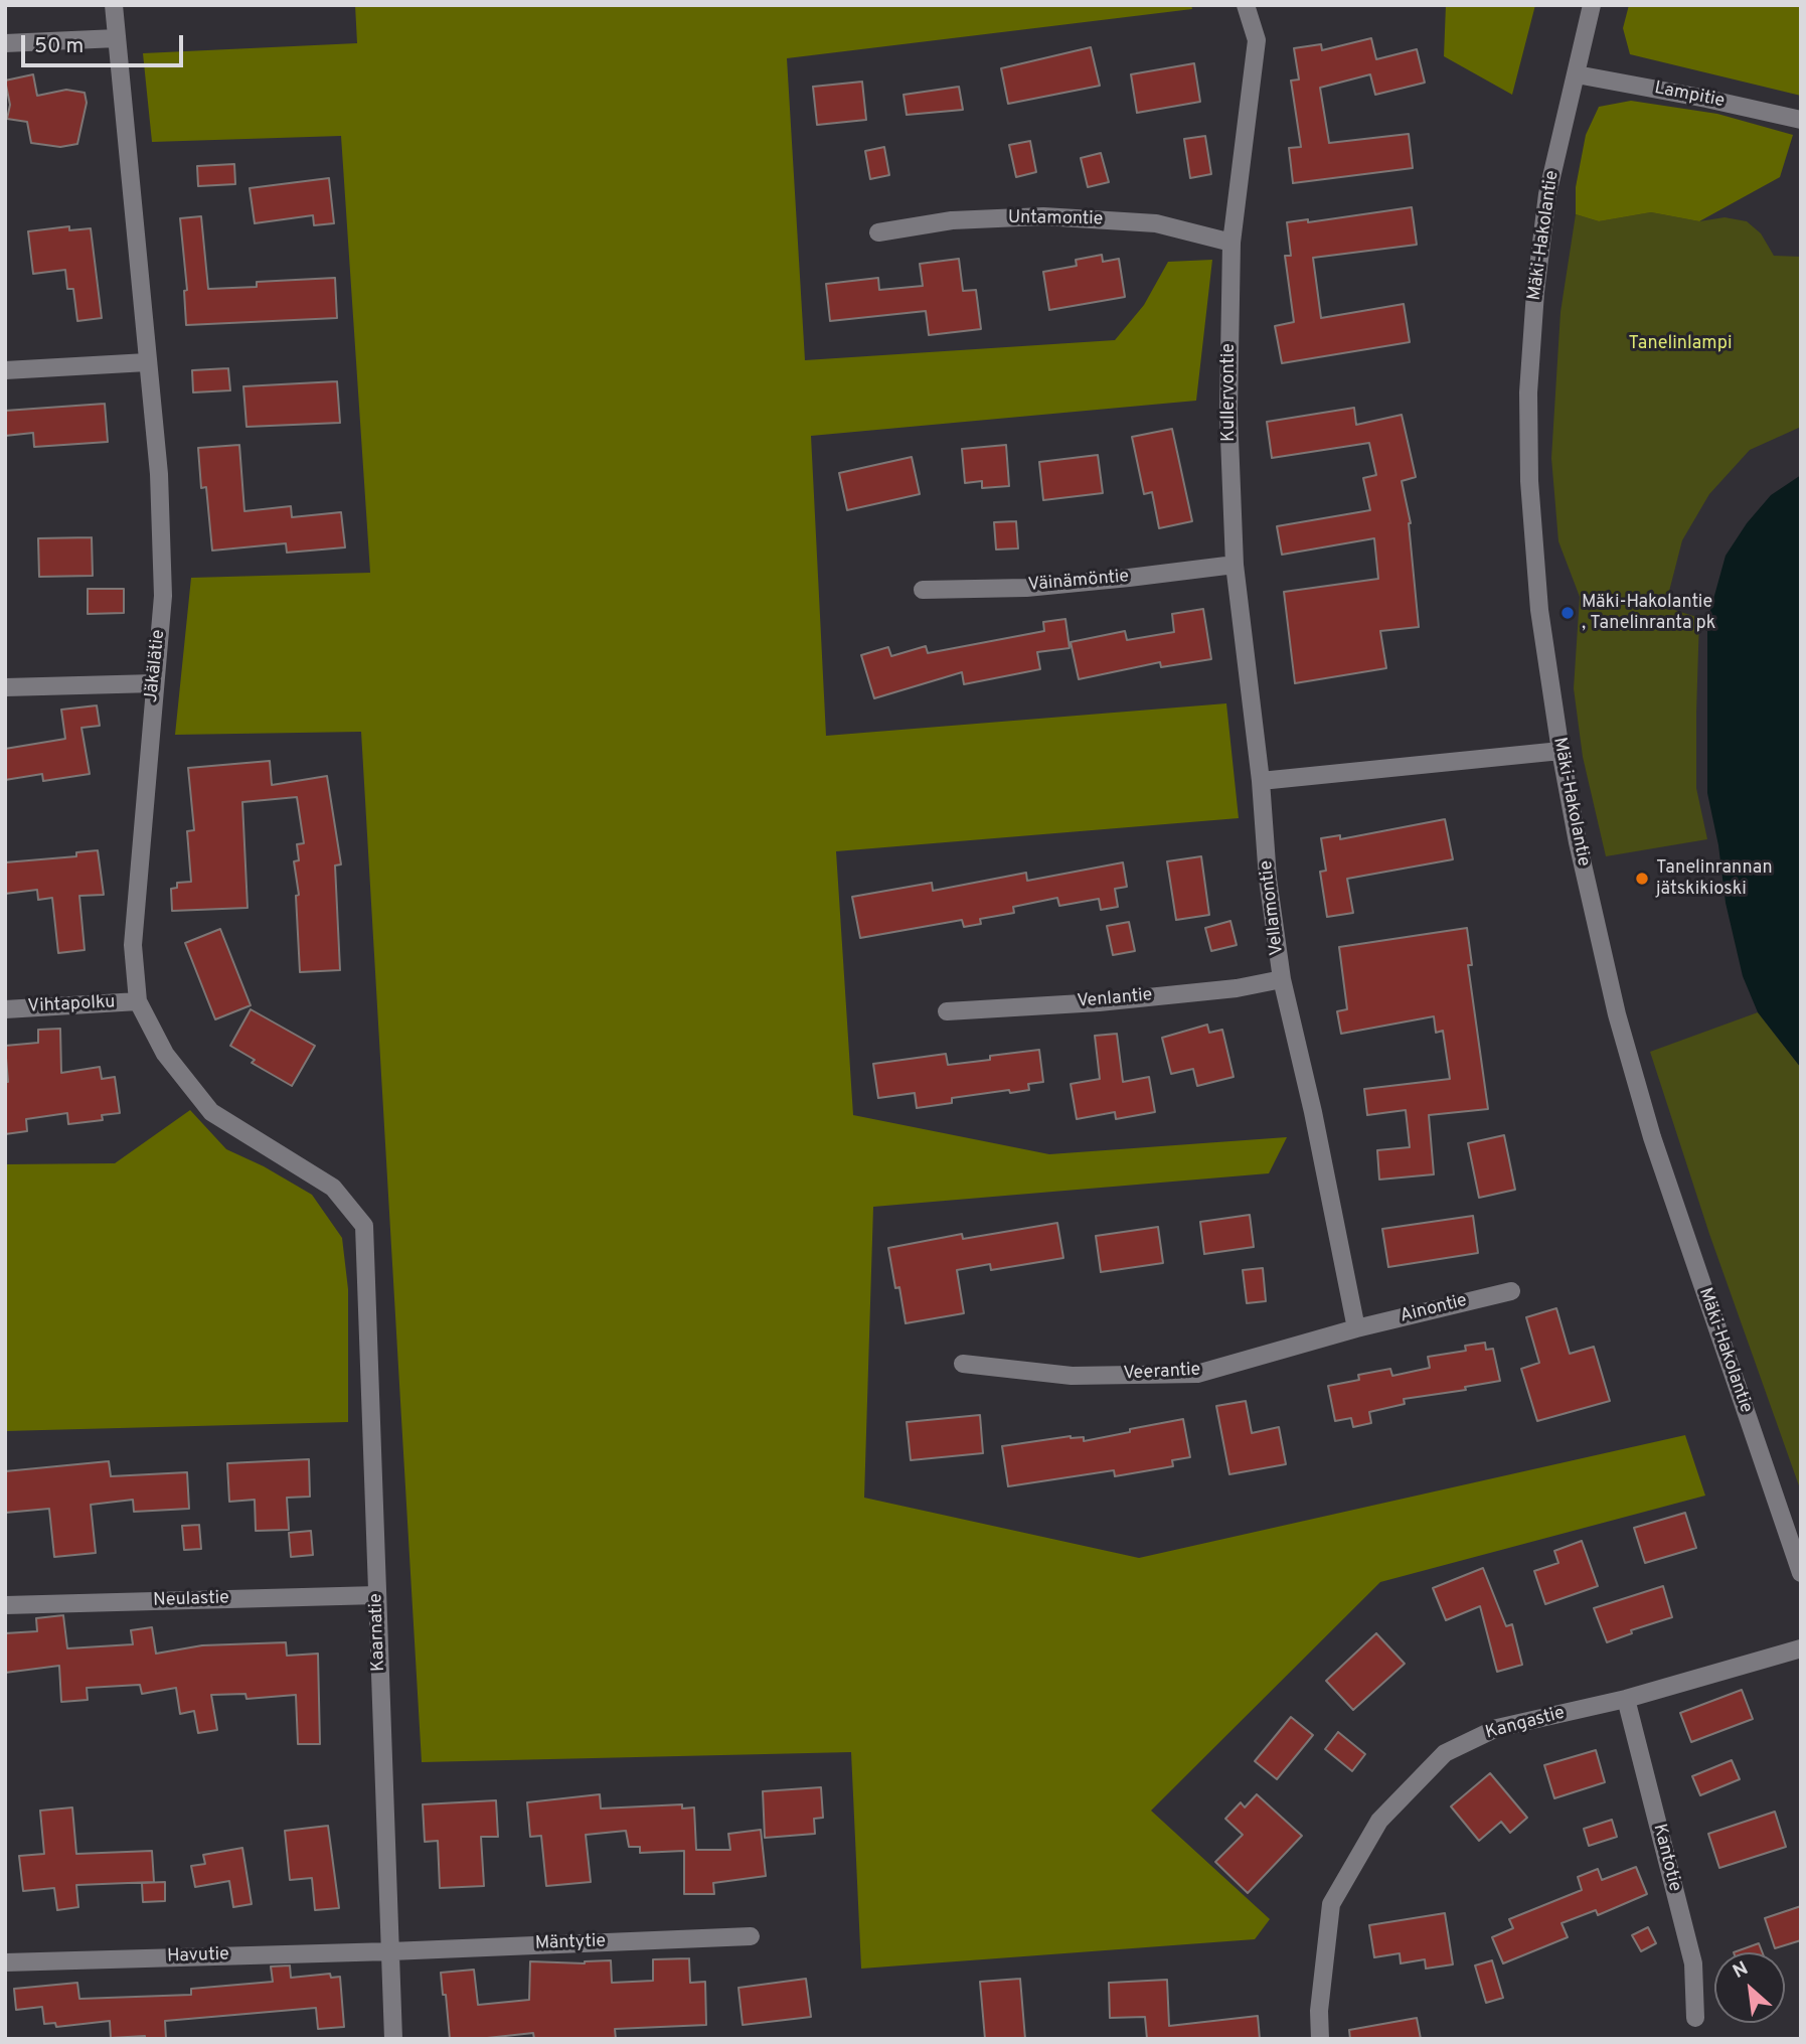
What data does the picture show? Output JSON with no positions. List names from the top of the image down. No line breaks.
{"streets":{"street":["Lampitie","Untamontie","Mäki-Hakolantie","Kullervontie","Väinämöntie","Jäkälätie","Vellamontie","Venlantie","Vihtapolku","Ainontie","Veerantie","Neulastie","Kaarnatie","Kangastie","Kantotie","Mäntytie","Havutie"]},"crossings":[["Lampitie","Mäki-Hakolantie"],["Untamontie","Kullervontie"],["Kullervontie","Väinämöntie"],["Kullervontie","Vellamontie"],["Jäkälätie","Vihtapolku"],["Jäkälätie","Kaarnatie"],["Vellamontie","Venlantie"],["Vellamontie","Ainontie"],["Vellamontie","Veerantie"],["Ainontie","Veerantie"],["Neulastie","Kaarnatie"],["Kaarnatie","Mäntytie"],["Kaarnatie","Havutie"],["Kangastie","Kantotie"],["Mäntytie","Havutie"]],"parks":["Tanelinlampi"],"places":["Mäki-Hakolantie , Tanelinranta pk","Tanelinrannan jätskikioski"],"scale_bar":"50 m","north":"top left"}
